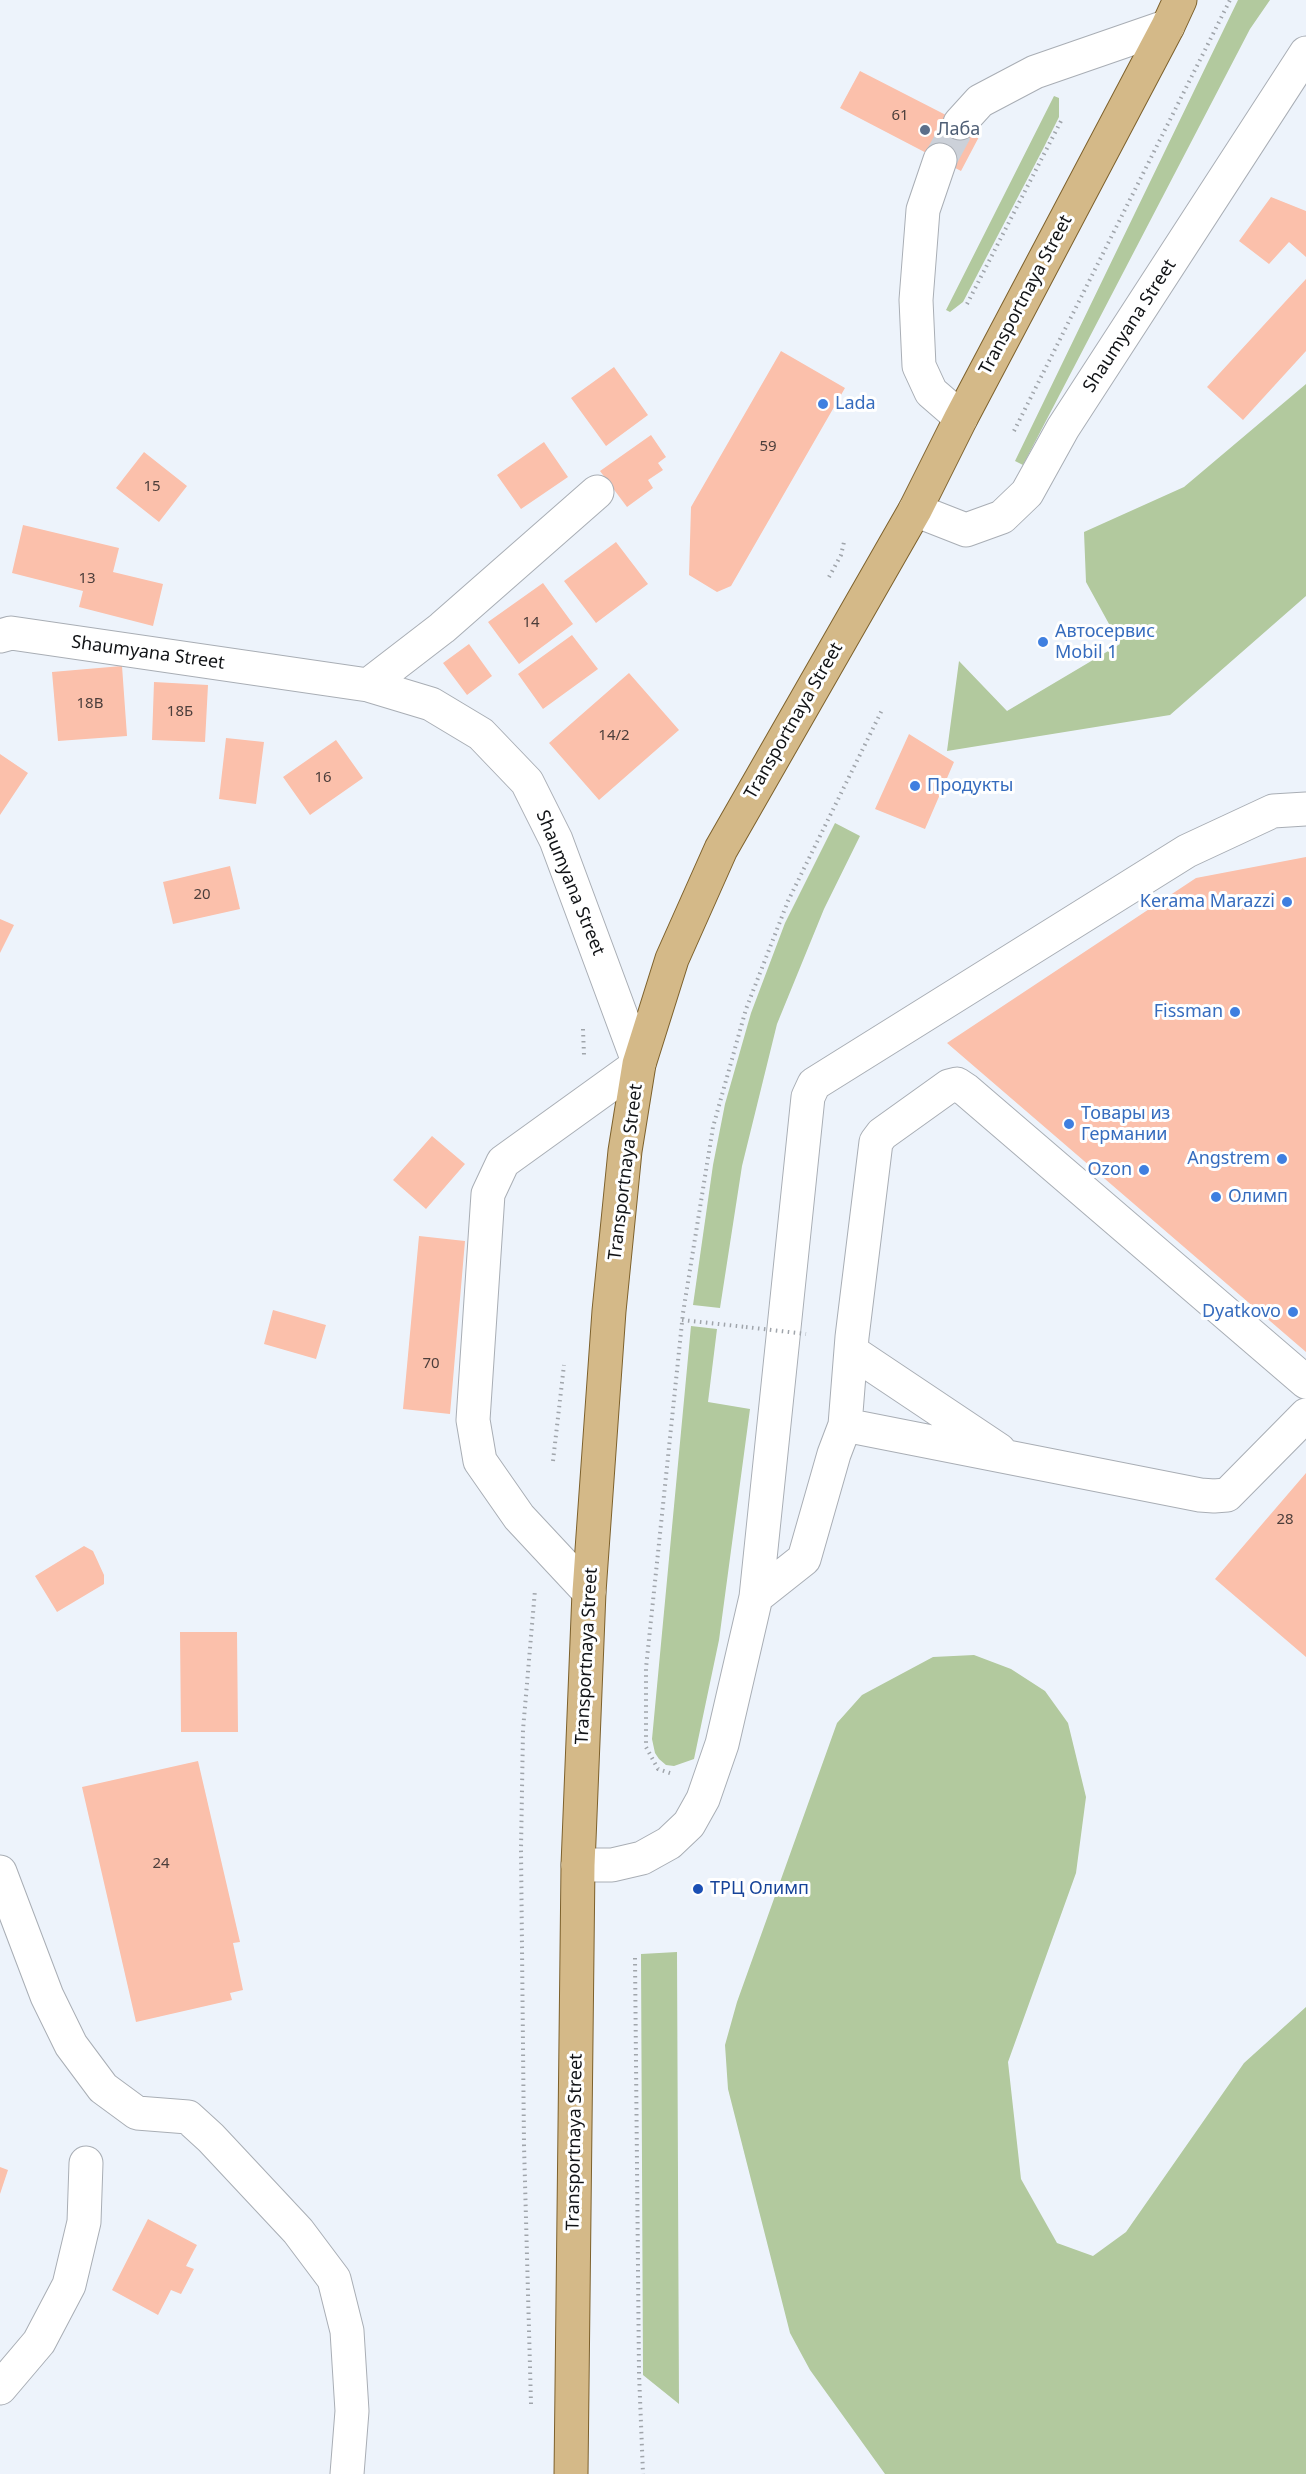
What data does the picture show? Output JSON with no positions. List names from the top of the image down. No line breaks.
{"streets":{"main road":["Transportnaya Street"],"street":["Shaumyana Street"]},"crossings":[["Transportnaya Street","Shaumyana Street"]],"places":["Лаба","Lada","Автосервис Mobil 1","Продукты","Kerama Marazzi","Fissman","Товары из Германии","Angstrem","Ozon","Олимп","Dyatkovo","ТРЦ Олимп"],"house_numbers":["61","59","15","13","14","18В","18Б","14/2","16","20","70","28","24"]}
